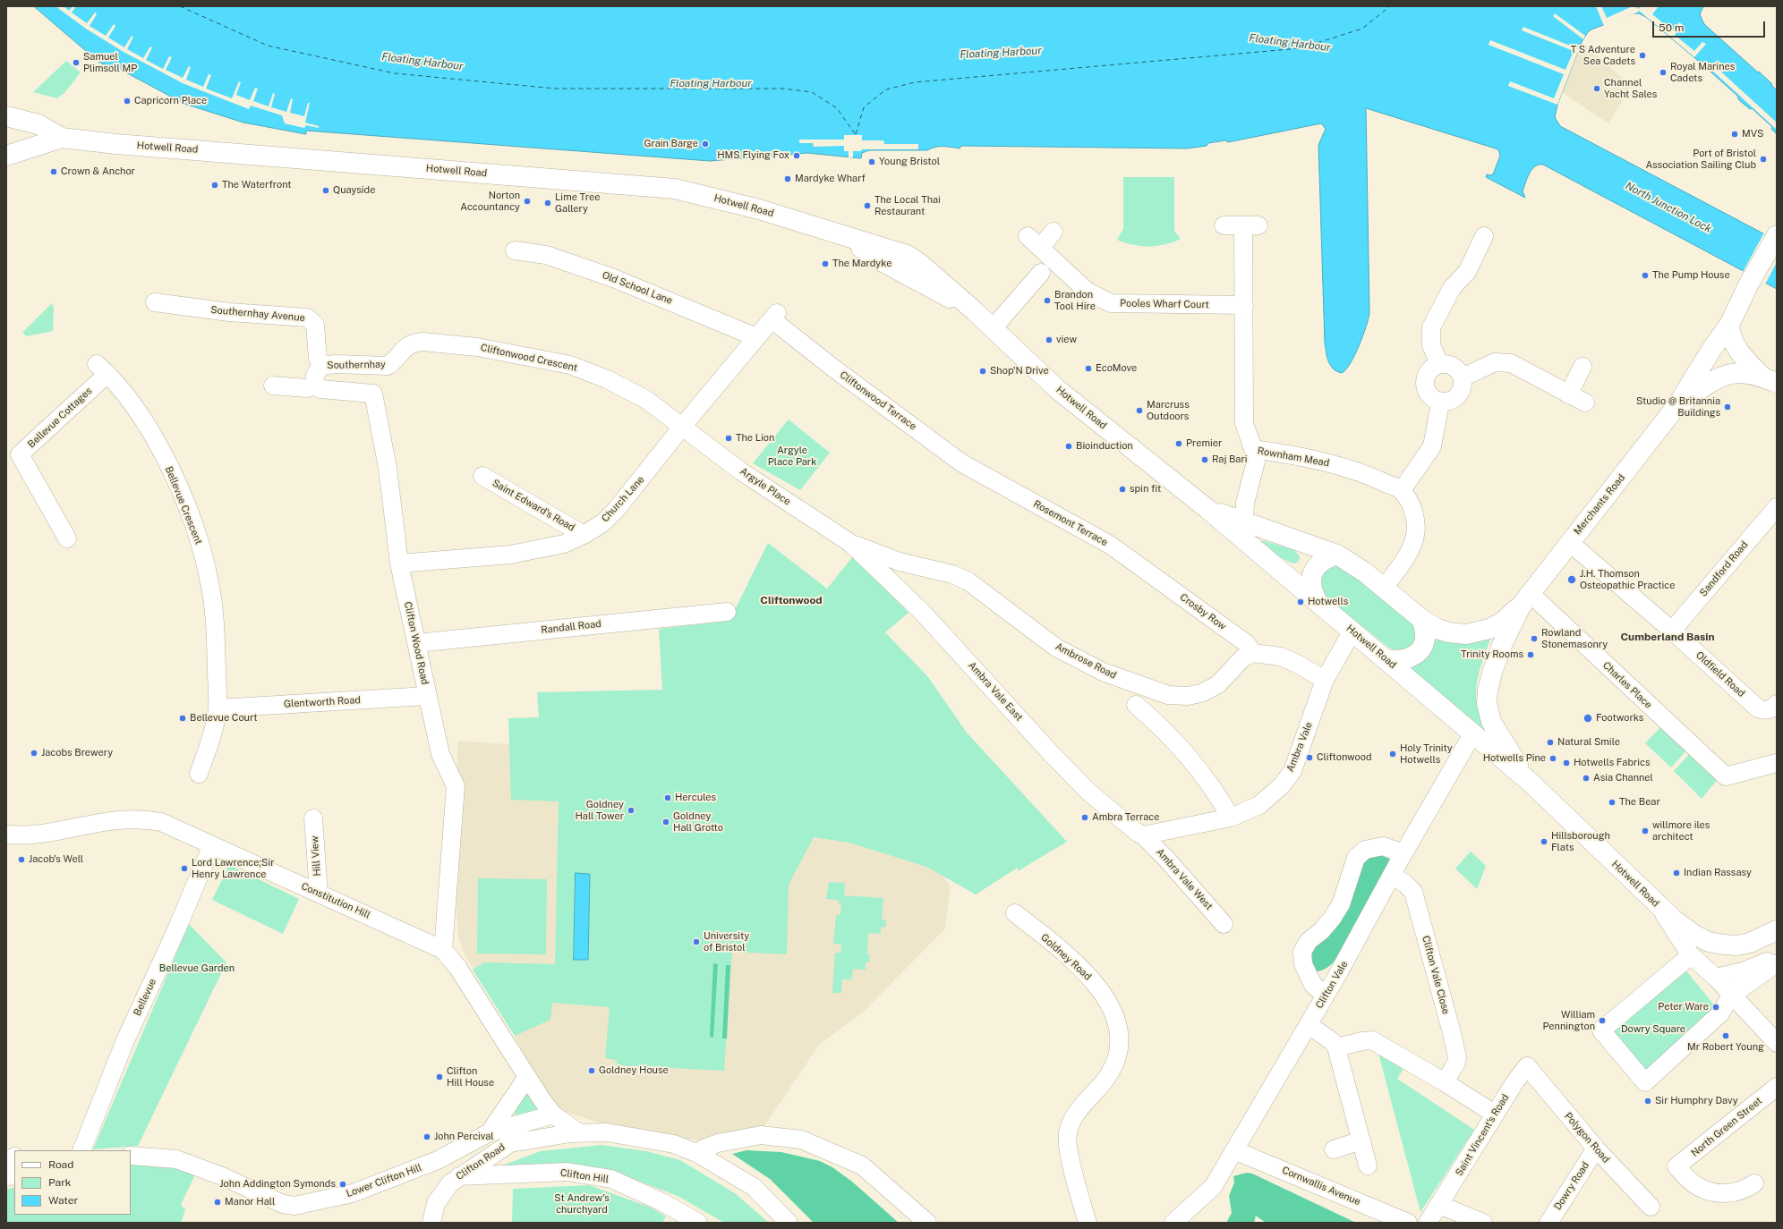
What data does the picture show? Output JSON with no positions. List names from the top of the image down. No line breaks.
{"streets":{"main road":["Hotwell Road","Merchants Road"],"street":["Old School Lane","Pooles Wharf Court","Southernhay Avenue","Cliftonwood Crescent","Southernhay","Cliftonwood Terrace","Bellevue Cottages","Rownham Mead","Argyle Place","Church Lane","Bellevue Crescent","Saint Edward's Road","Rosemont Terrace","Sandford Road","Crosby Row","Randall Road","Clifton Wood Road","Ambrose Road","Oldfield Road","Charles Place","Ambra Vale East","Glentworth Road","Ambra Vale","Hill View","Ambra Vale West","Constitution Hill","Goldney Road","Clifton Vale Close","Clifton Vale","Bellevue","North Green Street","Saint Vincent's Road","Polygon Road","Clifton Road","Clifton Hill","Lower Clifton Hill","Cornwallis Avenue","Dowry Road"]},"crossings":[["Hotwell Road","Merchants Road"],["Hotwell Road","Ambra Vale"],["Hotwell Road","Clifton Vale"],["Old School Lane","Church Lane"],["Southernhay Avenue","Southernhay"],["Cliftonwood Crescent","Southernhay"],["Cliftonwood Crescent","Argyle Place"],["Cliftonwood Crescent","Church Lane"],["Southernhay","Clifton Wood Road"],["Cliftonwood Terrace","Church Lane"],["Cliftonwood Terrace","Rosemont Terrace"],["Bellevue Cottages","Bellevue Crescent"],["Argyle Place","Church Lane"],["Argyle Place","Ambrose Road"],["Argyle Place","Ambra Vale East"],["Church Lane","Saint Edward's Road"],["Church Lane","Clifton Wood Road"],["Merchants Road","Oldfield Road"],["Merchants Road","Charles Place"],["Bellevue Crescent","Glentworth Road"],["Rosemont Terrace","Crosby Row"],["Sandford Road","Oldfield Road"],["Crosby Row","Ambrose Road"],["Randall Road","Clifton Wood Road"],["Clifton Wood Road","Glentworth Road"],["Clifton Wood Road","Constitution Hill"],["Ambrose Road","Ambra Vale East"],["Ambra Vale East","Ambra Vale"],["Ambra Vale East","Ambra Vale West"],["Ambra Vale","Ambra Vale West"],["Hill View","Constitution Hill"],["Constitution Hill","Bellevue"],["Constitution Hill","Clifton Road"],["Constitution Hill","Lower Clifton Hill"],["Clifton Vale Close","Clifton Vale"],["Clifton Vale","Cornwallis Avenue"],["Saint Vincent's Road","Polygon Road"],["Polygon Road","Dowry Road"],["Clifton Road","Clifton Hill"]],"districts":["Cliftonwood","Cumberland Basin"],"water":["Floating Harbour","North Junction Lock"],"parks":["Argyle Place Park","Bellevue Garden","Dowry Square","St Andrew's churchyard"],"places":["T S Adventure Sea Cadets","Samuel Plimsoll MP","Royal Marines Cadets","Channel Yacht Sales","Capricorn Place","MVS","Grain Barge","HMS Flying Fox","Port of Bristol Association Sailing Club","Young Bristol","Crown & Anchor","Mardyke Wharf","The Waterfront","Quayside","Norton Accountancy","Lime Tree Gallery","The Local Thai Restaurant","The Mardyke","The Pump House","Brandon Tool Hire","view","EcoMove","Shop'N Drive","Studio @ Britannia Buildings","Marcruss Outdoors","The Lion","Premier","Bioinduction","Raj Bari","spin fit","J.H. Thomson Osteopathic Practice","Hotwells","Rowland Stonemasonry","Trinity Rooms","Bellevue Court","Footworks","Natural Smile","Jacobs Brewery","Holy Trinity Hotwells","Cliftonwood","Hotwells Pine","Hotwells Fabrics","Asia Channel","Hercules","The Bear","Goldney Hall Tower","Ambra Terrace","Goldney Hall Grotto","willmore iles architect","Hillsborough Flats","Jacob's Well","Lord Lawrence;Sir Henry Lawrence","Indian Rassasy","University of Bristol","Peter Ware","William Pennington","Mr Robert Young","Goldney House","Clifton Hill House","Sir Humphry Davy","John Percival","John Addington Symonds","Manor Hall"],"legend":["Road","Park","Water"],"scale_bar":"50 m"}
